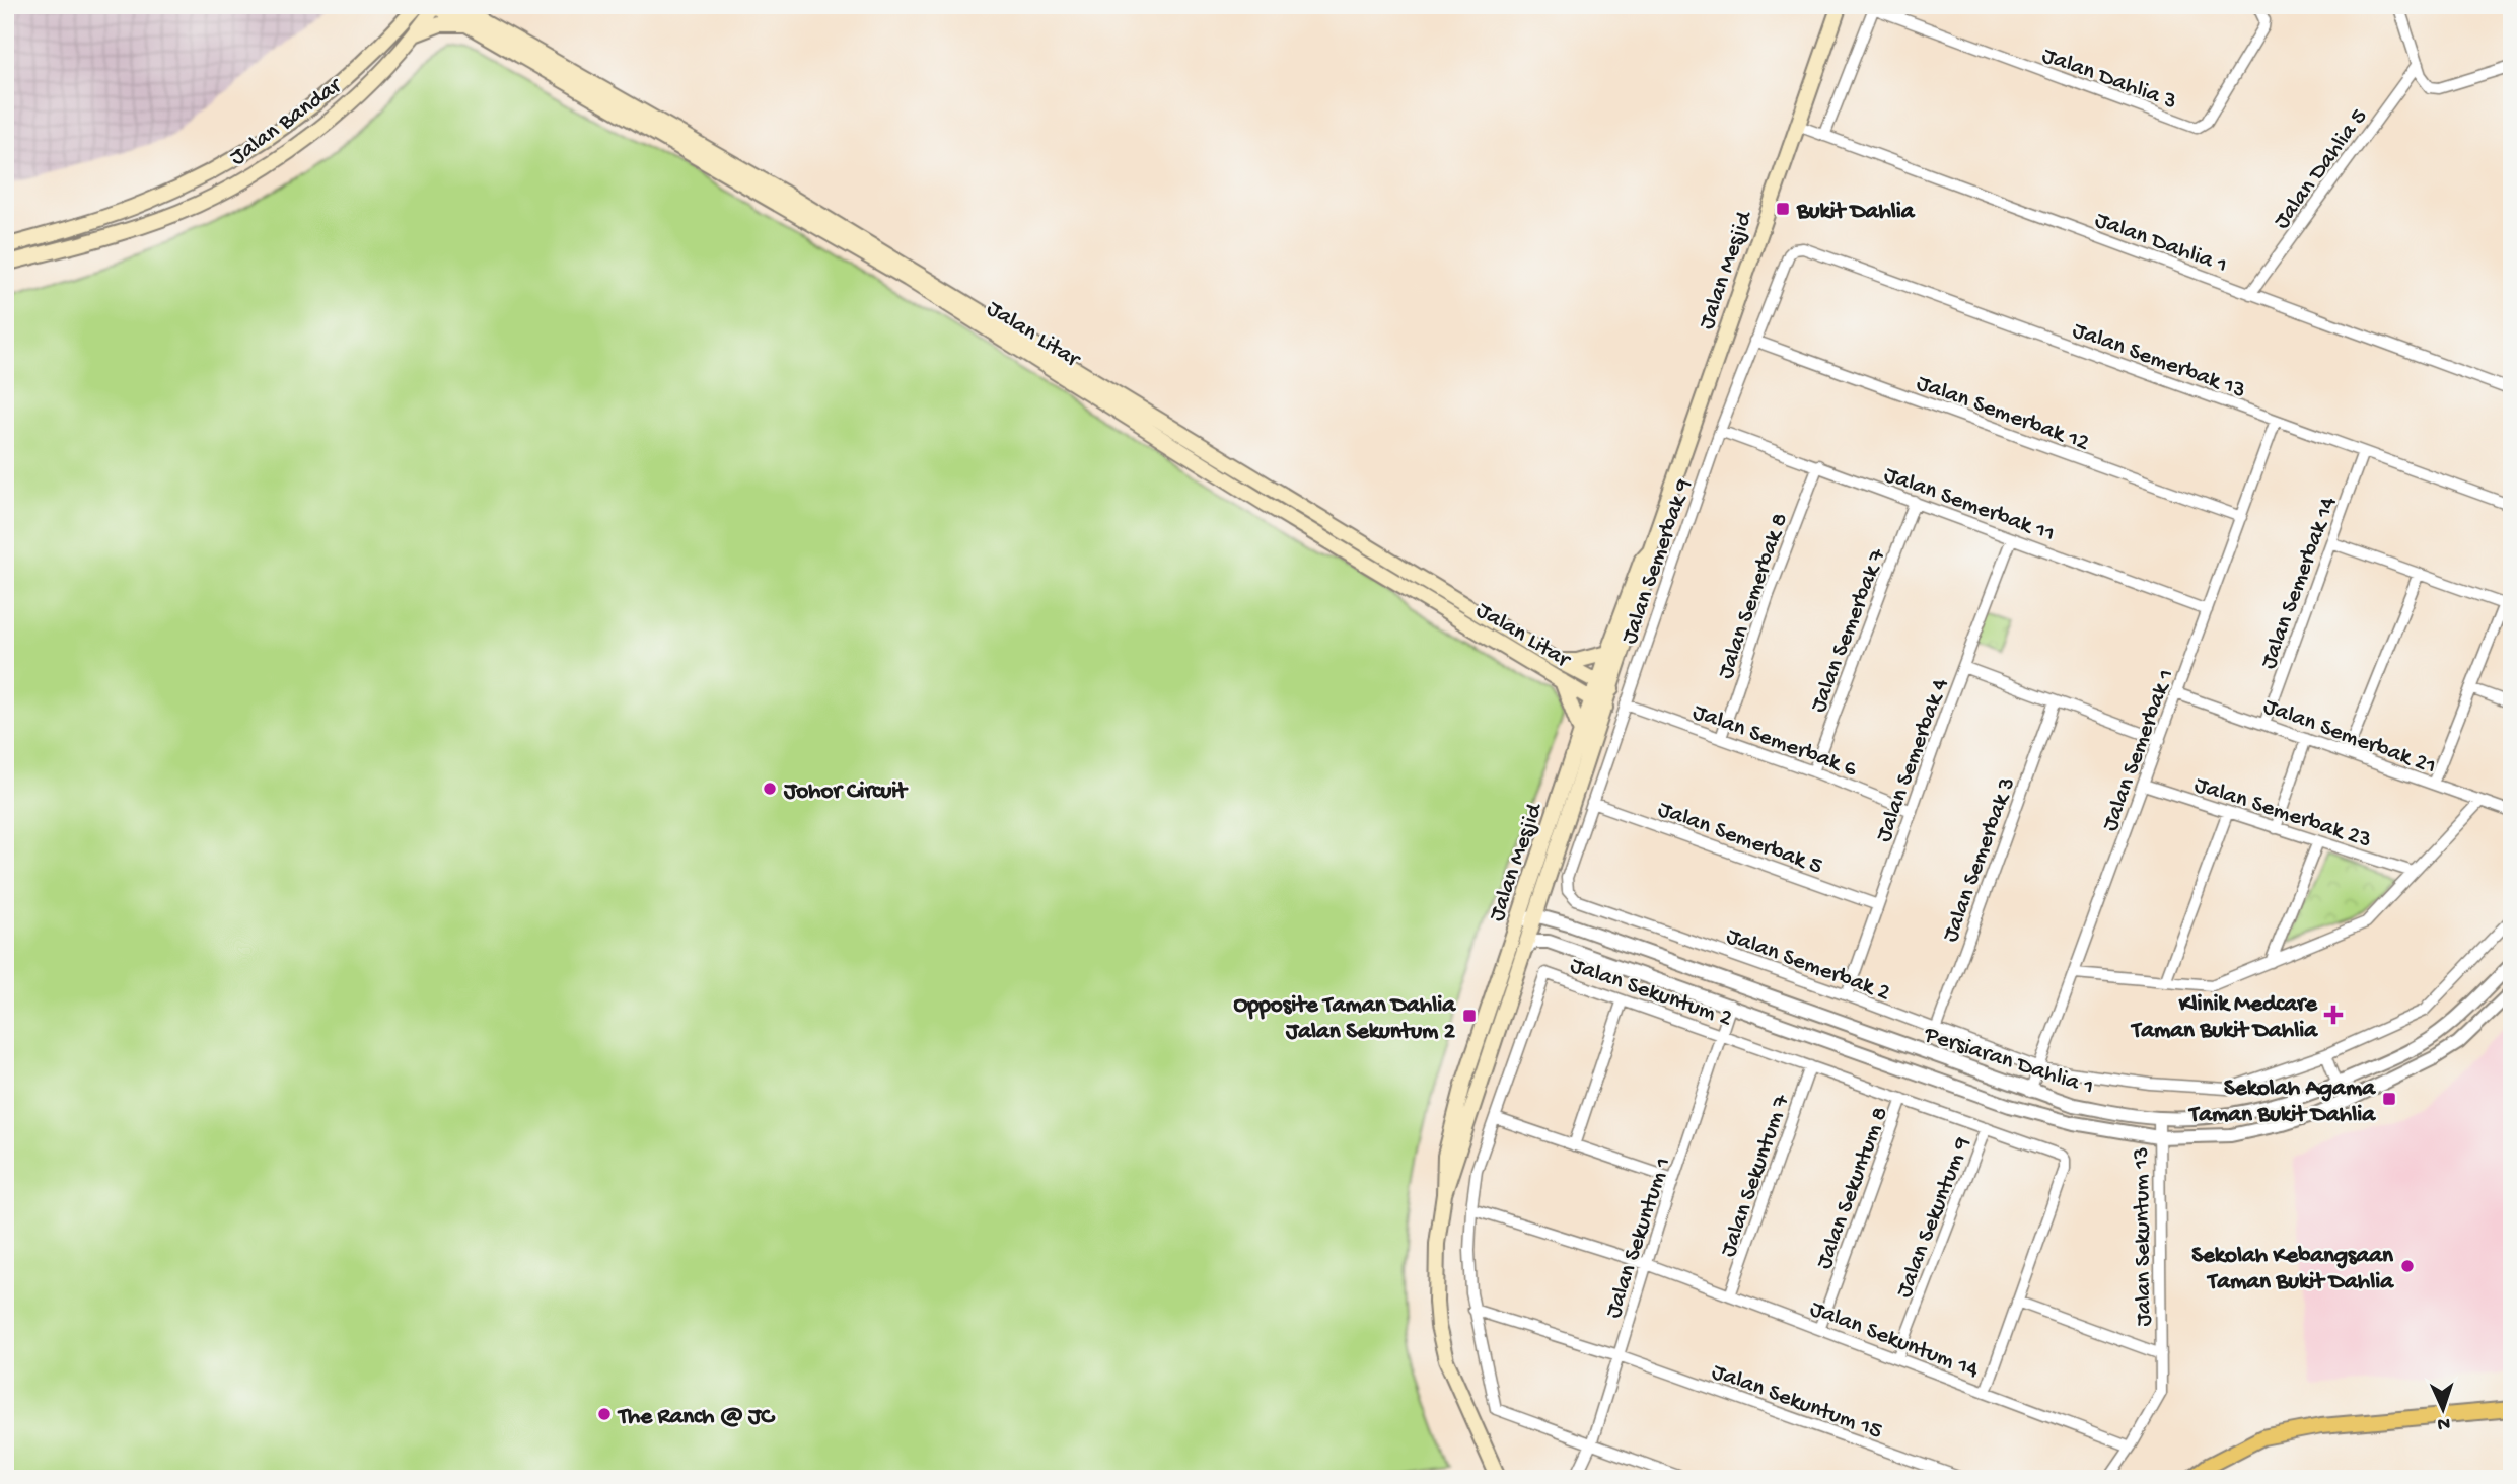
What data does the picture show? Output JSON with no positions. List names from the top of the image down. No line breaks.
{"streets":{"main road":["Jalan Bandar","Jalan Mesjid","Jalan Litar"],"street":["Jalan Dahlia 3","Jalan Dahlia 5","Jalan Dahlia 1","Jalan Semerbak 13","Jalan Semerbak 12","Jalan Semerbak 11","Jalan Semerbak 9","Jalan Semerbak 14","Jalan Semerbak 8","Jalan Semerbak 7","Jalan Semerbak 21","Jalan Semerbak 6","Jalan Semerbak 1","Jalan Semerbak 4","Jalan Semerbak 23","Jalan Semerbak 5","Jalan Semerbak 3","Jalan Semerbak 2","Jalan Sekuntum 2","Persiaran Dahlia 1","Jalan Sekuntum 7","Jalan Sekuntum 8","Jalan Sekuntum 9","Jalan Sekuntum 1","Jalan Sekuntum 13","Jalan Sekuntum 14","Jalan Sekuntum 15"]},"crossings":[["Jalan Bandar","Jalan Litar"],["Jalan Dahlia 5","Jalan Dahlia 1"],["Jalan Dahlia 1","Jalan Mesjid"],["Jalan Mesjid","Jalan Litar"],["Jalan Mesjid","Persiaran Dahlia 1"],["Jalan Semerbak 13","Jalan Semerbak 9"],["Jalan Semerbak 13","Jalan Semerbak 14"],["Jalan Semerbak 13","Jalan Semerbak 1"],["Jalan Semerbak 12","Jalan Semerbak 9"],["Jalan Semerbak 12","Jalan Semerbak 1"],["Jalan Semerbak 11","Jalan Semerbak 9"],["Jalan Semerbak 11","Jalan Semerbak 8"],["Jalan Semerbak 11","Jalan Semerbak 7"],["Jalan Semerbak 11","Jalan Semerbak 1"],["Jalan Semerbak 11","Jalan Semerbak 4"],["Jalan Semerbak 9","Jalan Semerbak 6"],["Jalan Semerbak 9","Jalan Semerbak 5"],["Jalan Semerbak 9","Jalan Semerbak 2"],["Jalan Semerbak 14","Jalan Semerbak 21"],["Jalan Semerbak 8","Jalan Semerbak 6"],["Jalan Semerbak 7","Jalan Semerbak 6"],["Jalan Semerbak 21","Jalan Semerbak 1"],["Jalan Semerbak 6","Jalan Semerbak 4"],["Jalan Semerbak 1","Jalan Semerbak 23"],["Jalan Semerbak 1","Jalan Semerbak 2"],["Jalan Semerbak 1","Persiaran Dahlia 1"],["Jalan Semerbak 4","Jalan Semerbak 5"],["Jalan Semerbak 4","Jalan Semerbak 2"],["Jalan Semerbak 3","Jalan Semerbak 2"],["Jalan Sekuntum 2","Jalan Sekuntum 7"],["Jalan Sekuntum 2","Jalan Sekuntum 8"],["Jalan Sekuntum 2","Jalan Sekuntum 9"],["Jalan Sekuntum 2","Jalan Sekuntum 1"],["Jalan Sekuntum 2","Jalan Sekuntum 14"],["Jalan Sekuntum 2","Jalan Sekuntum 15"],["Persiaran Dahlia 1","Jalan Sekuntum 1"],["Persiaran Dahlia 1","Jalan Sekuntum 13"],["Jalan Sekuntum 7","Jalan Sekuntum 14"],["Jalan Sekuntum 8","Jalan Sekuntum 14"],["Jalan Sekuntum 9","Jalan Sekuntum 14"],["Jalan Sekuntum 1","Jalan Sekuntum 14"],["Jalan Sekuntum 1","Jalan Sekuntum 15"],["Jalan Sekuntum 13","Jalan Sekuntum 14"]],"places":{"transit":["Bukit Dahlia","Opposite Taman Dahlia Jalan Sekuntum 2","Sekolah Agama Taman Bukit Dahlia"],"other":["Johor Circuit","Sekolah Kebangsaan Taman Bukit Dahlia","The Ranch @ JC"],"health":["Klinik Medcare Taman Bukit Dahlia"]},"north":"bottom"}
